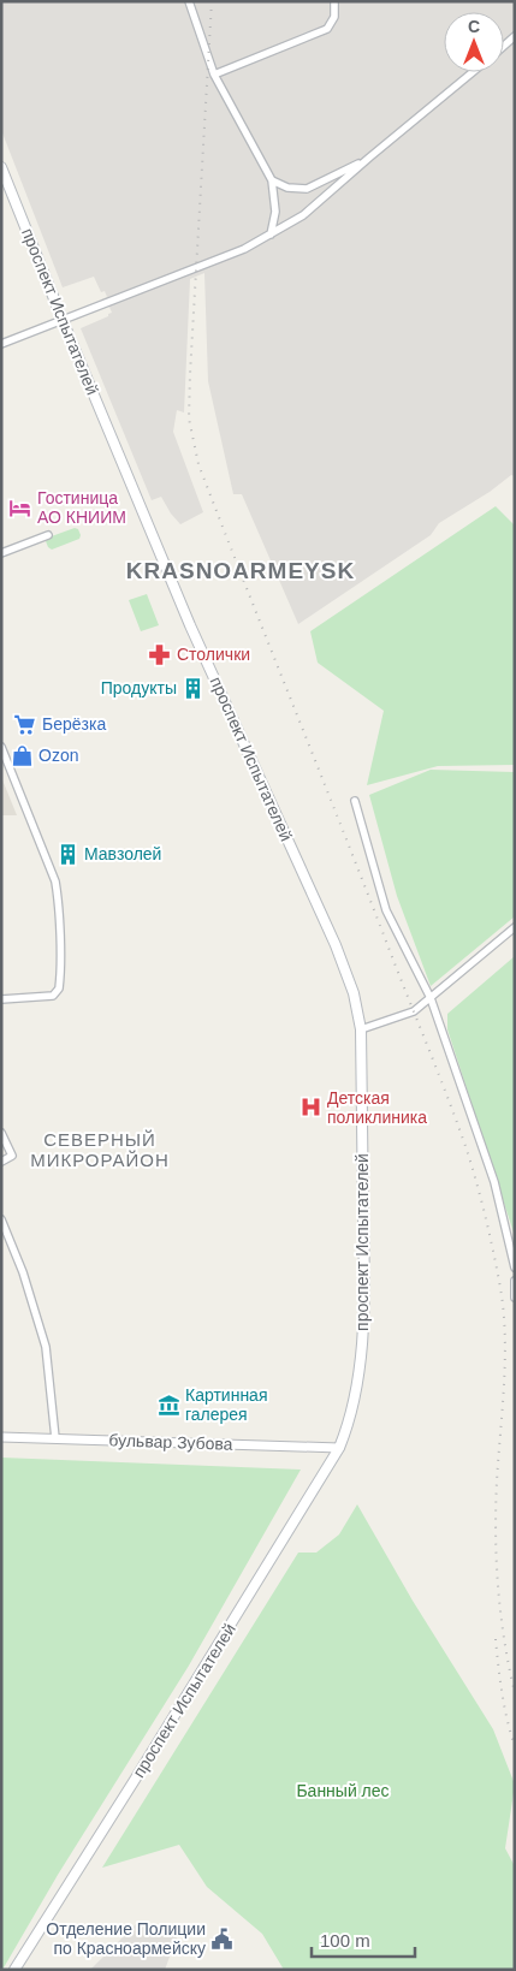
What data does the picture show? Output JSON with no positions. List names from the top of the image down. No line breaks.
{"streets":{"main road":["проспект Испытателей"],"street":["бульвар Зубова"]},"crossings":[["проспект Испытателей","бульвар Зубова"]],"districts":["KRASNOARMEYSK","СЕВЕРНЫЙ МИКРОРАЙОН"],"parks":["Банный лес"],"places":{"hotel":["Гостиница АО КНИИМ"],"pharmacy":["Столички"],"building":["Продукты","Мавзолей"],"supermarket":["Берёзка"],"shop":["Ozon"],"hospital":["Детская поликлиника"],"museum":["Картинная галерея"],"public building":["Отделение Полиции по Красноармейску"]},"scale_bar":"100 m","north":"top"}
